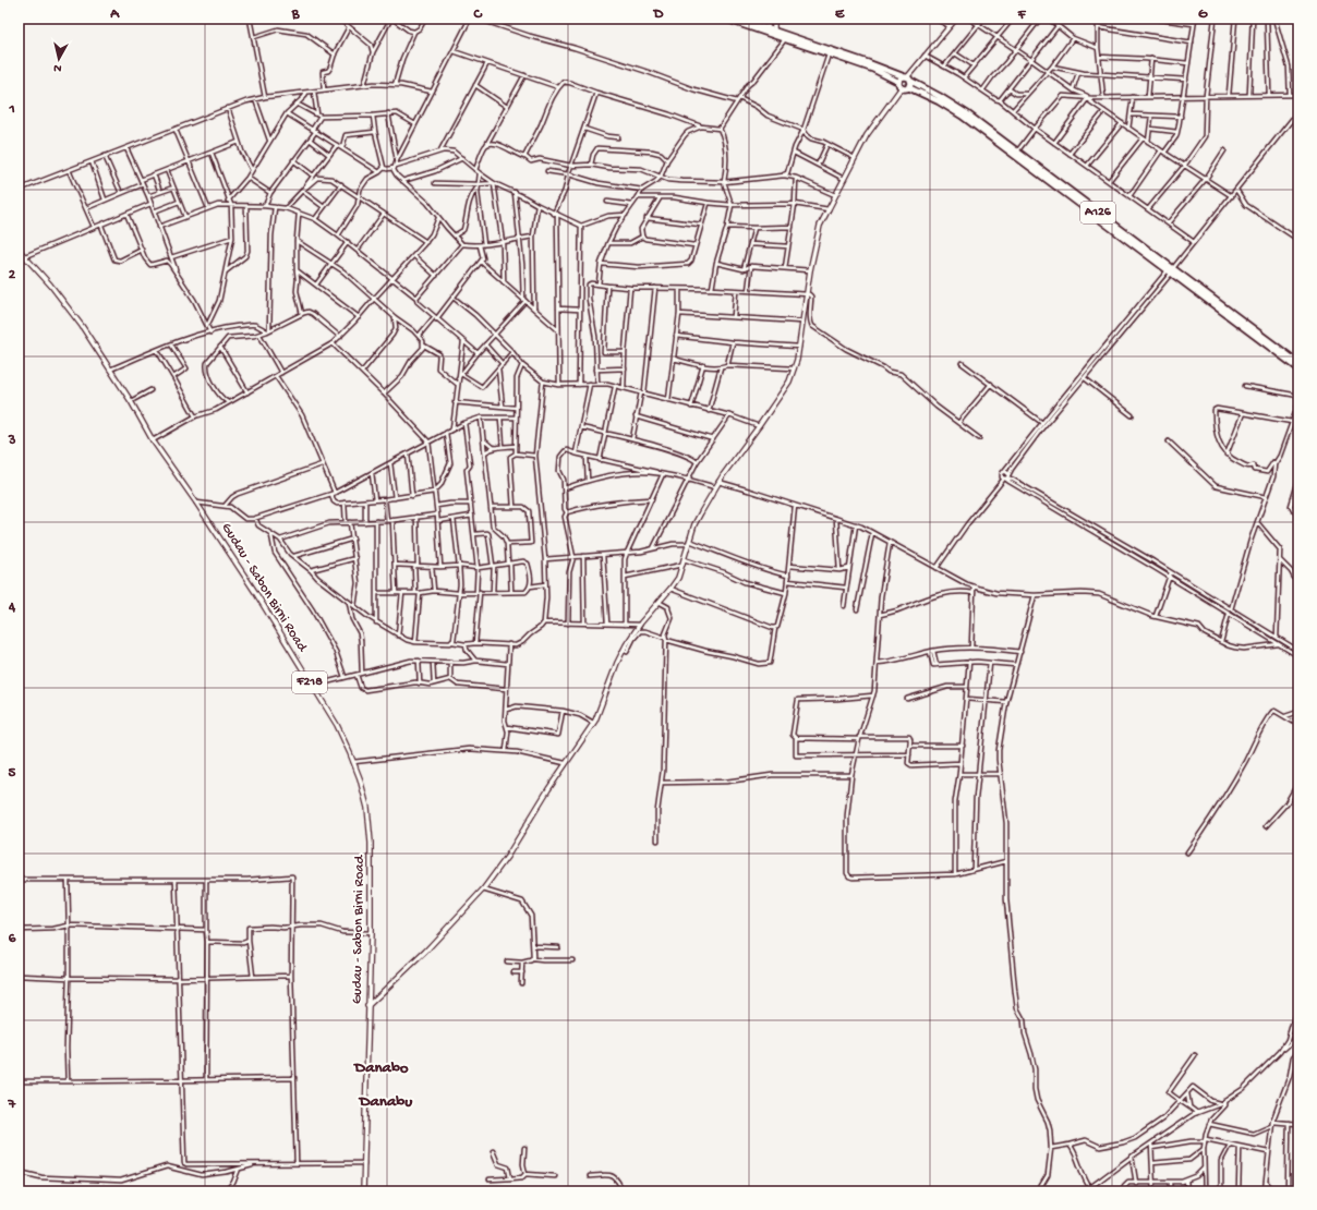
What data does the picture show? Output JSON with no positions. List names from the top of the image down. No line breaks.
{"streets":{"highway":["A126"],"street":["Gudau - Sabon Birni Road","F218"]},"districts":["Danabo","Danabu"],"north":"bottom","grid":{"columns":["A","B","C","D","E","F","G"],"rows":["1","2","3","4","5","6","7"]}}
